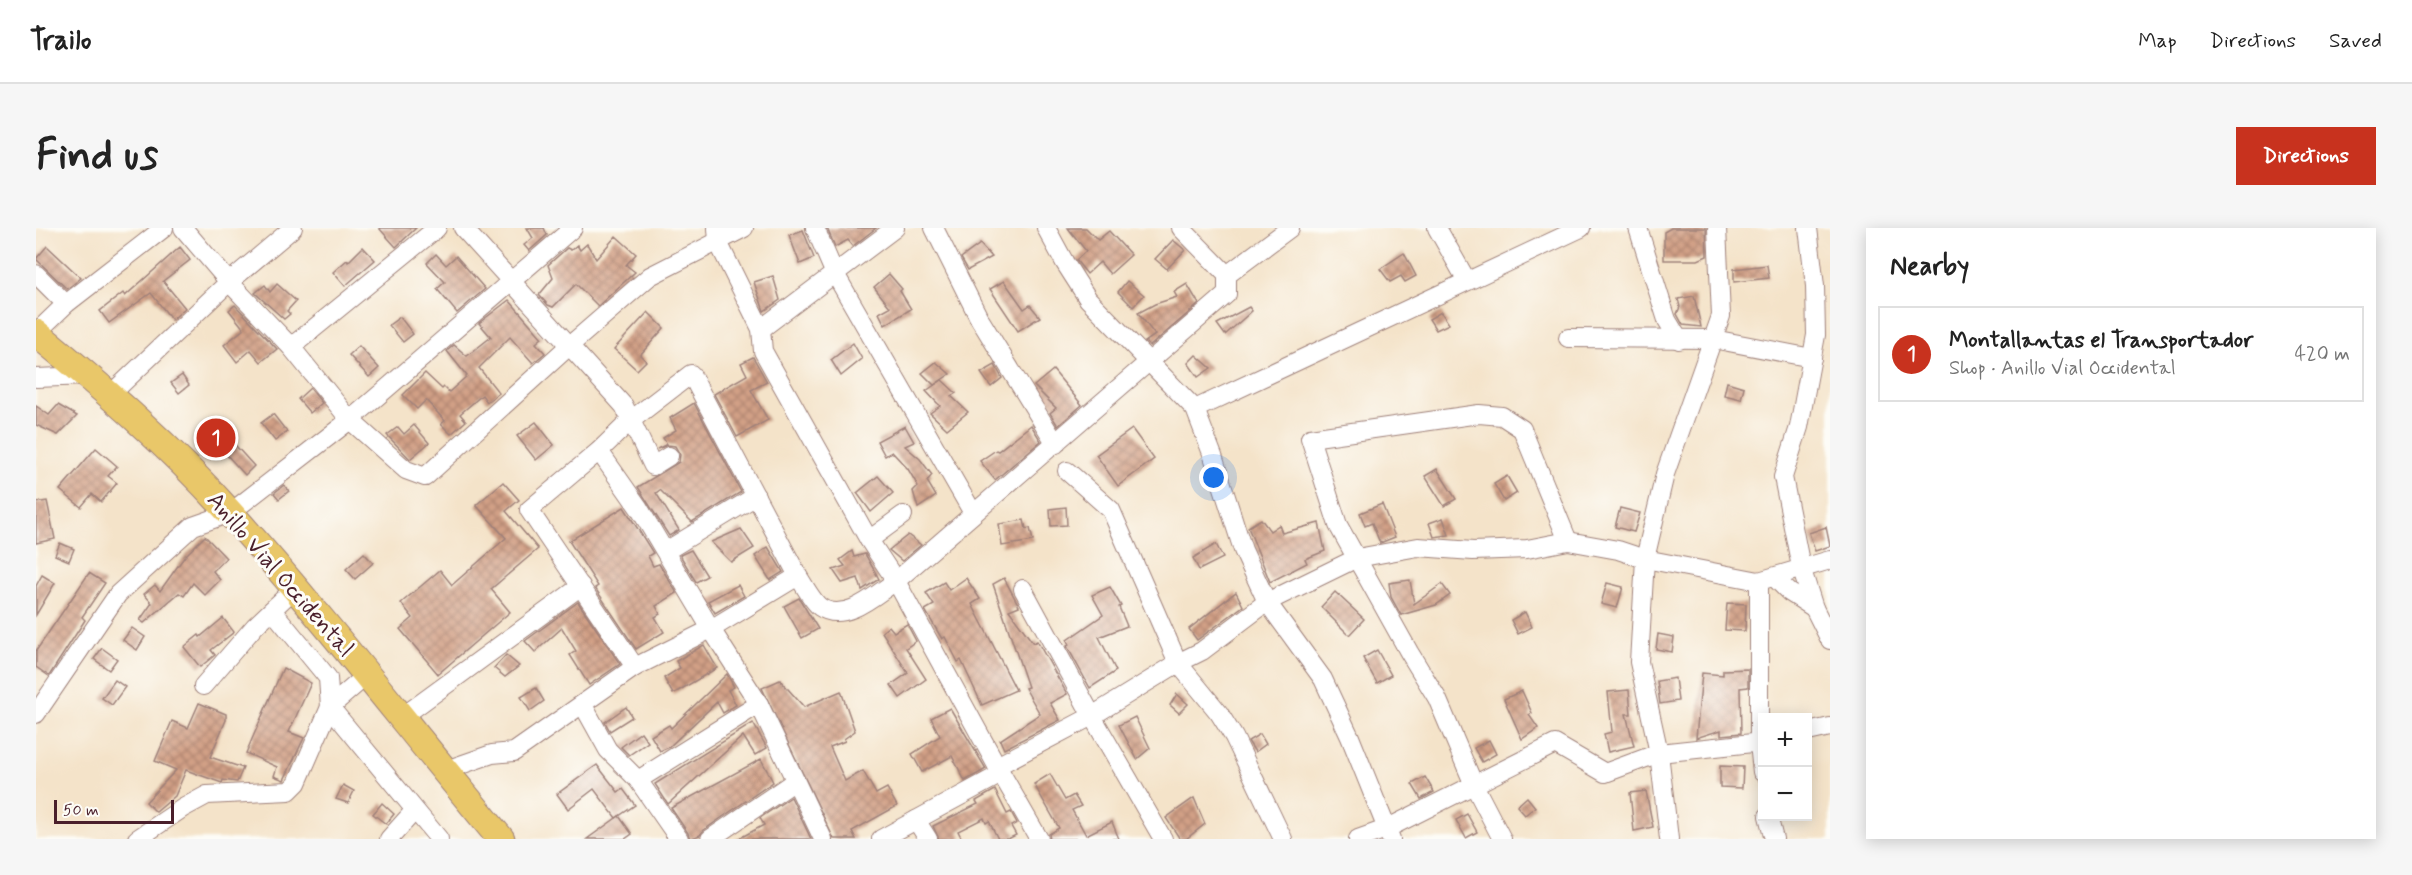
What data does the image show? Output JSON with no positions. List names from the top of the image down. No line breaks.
{"streets":{"highway":["Anillo Vial Occidental"]},"scale_bar":"50 m","page":{"header":"Trailo","nav":["Map","Directions","Saved"],"buttons":"Directions","title":"Find us","heading":"Nearby","list":[{"mark":"1","name":"Montallantas el Transportador","note":"Shop · Anillo Vial Occidental","value":"420 m"}],"pins":"1","map_buttons":["+","−"],"scale":"50 m"}}
